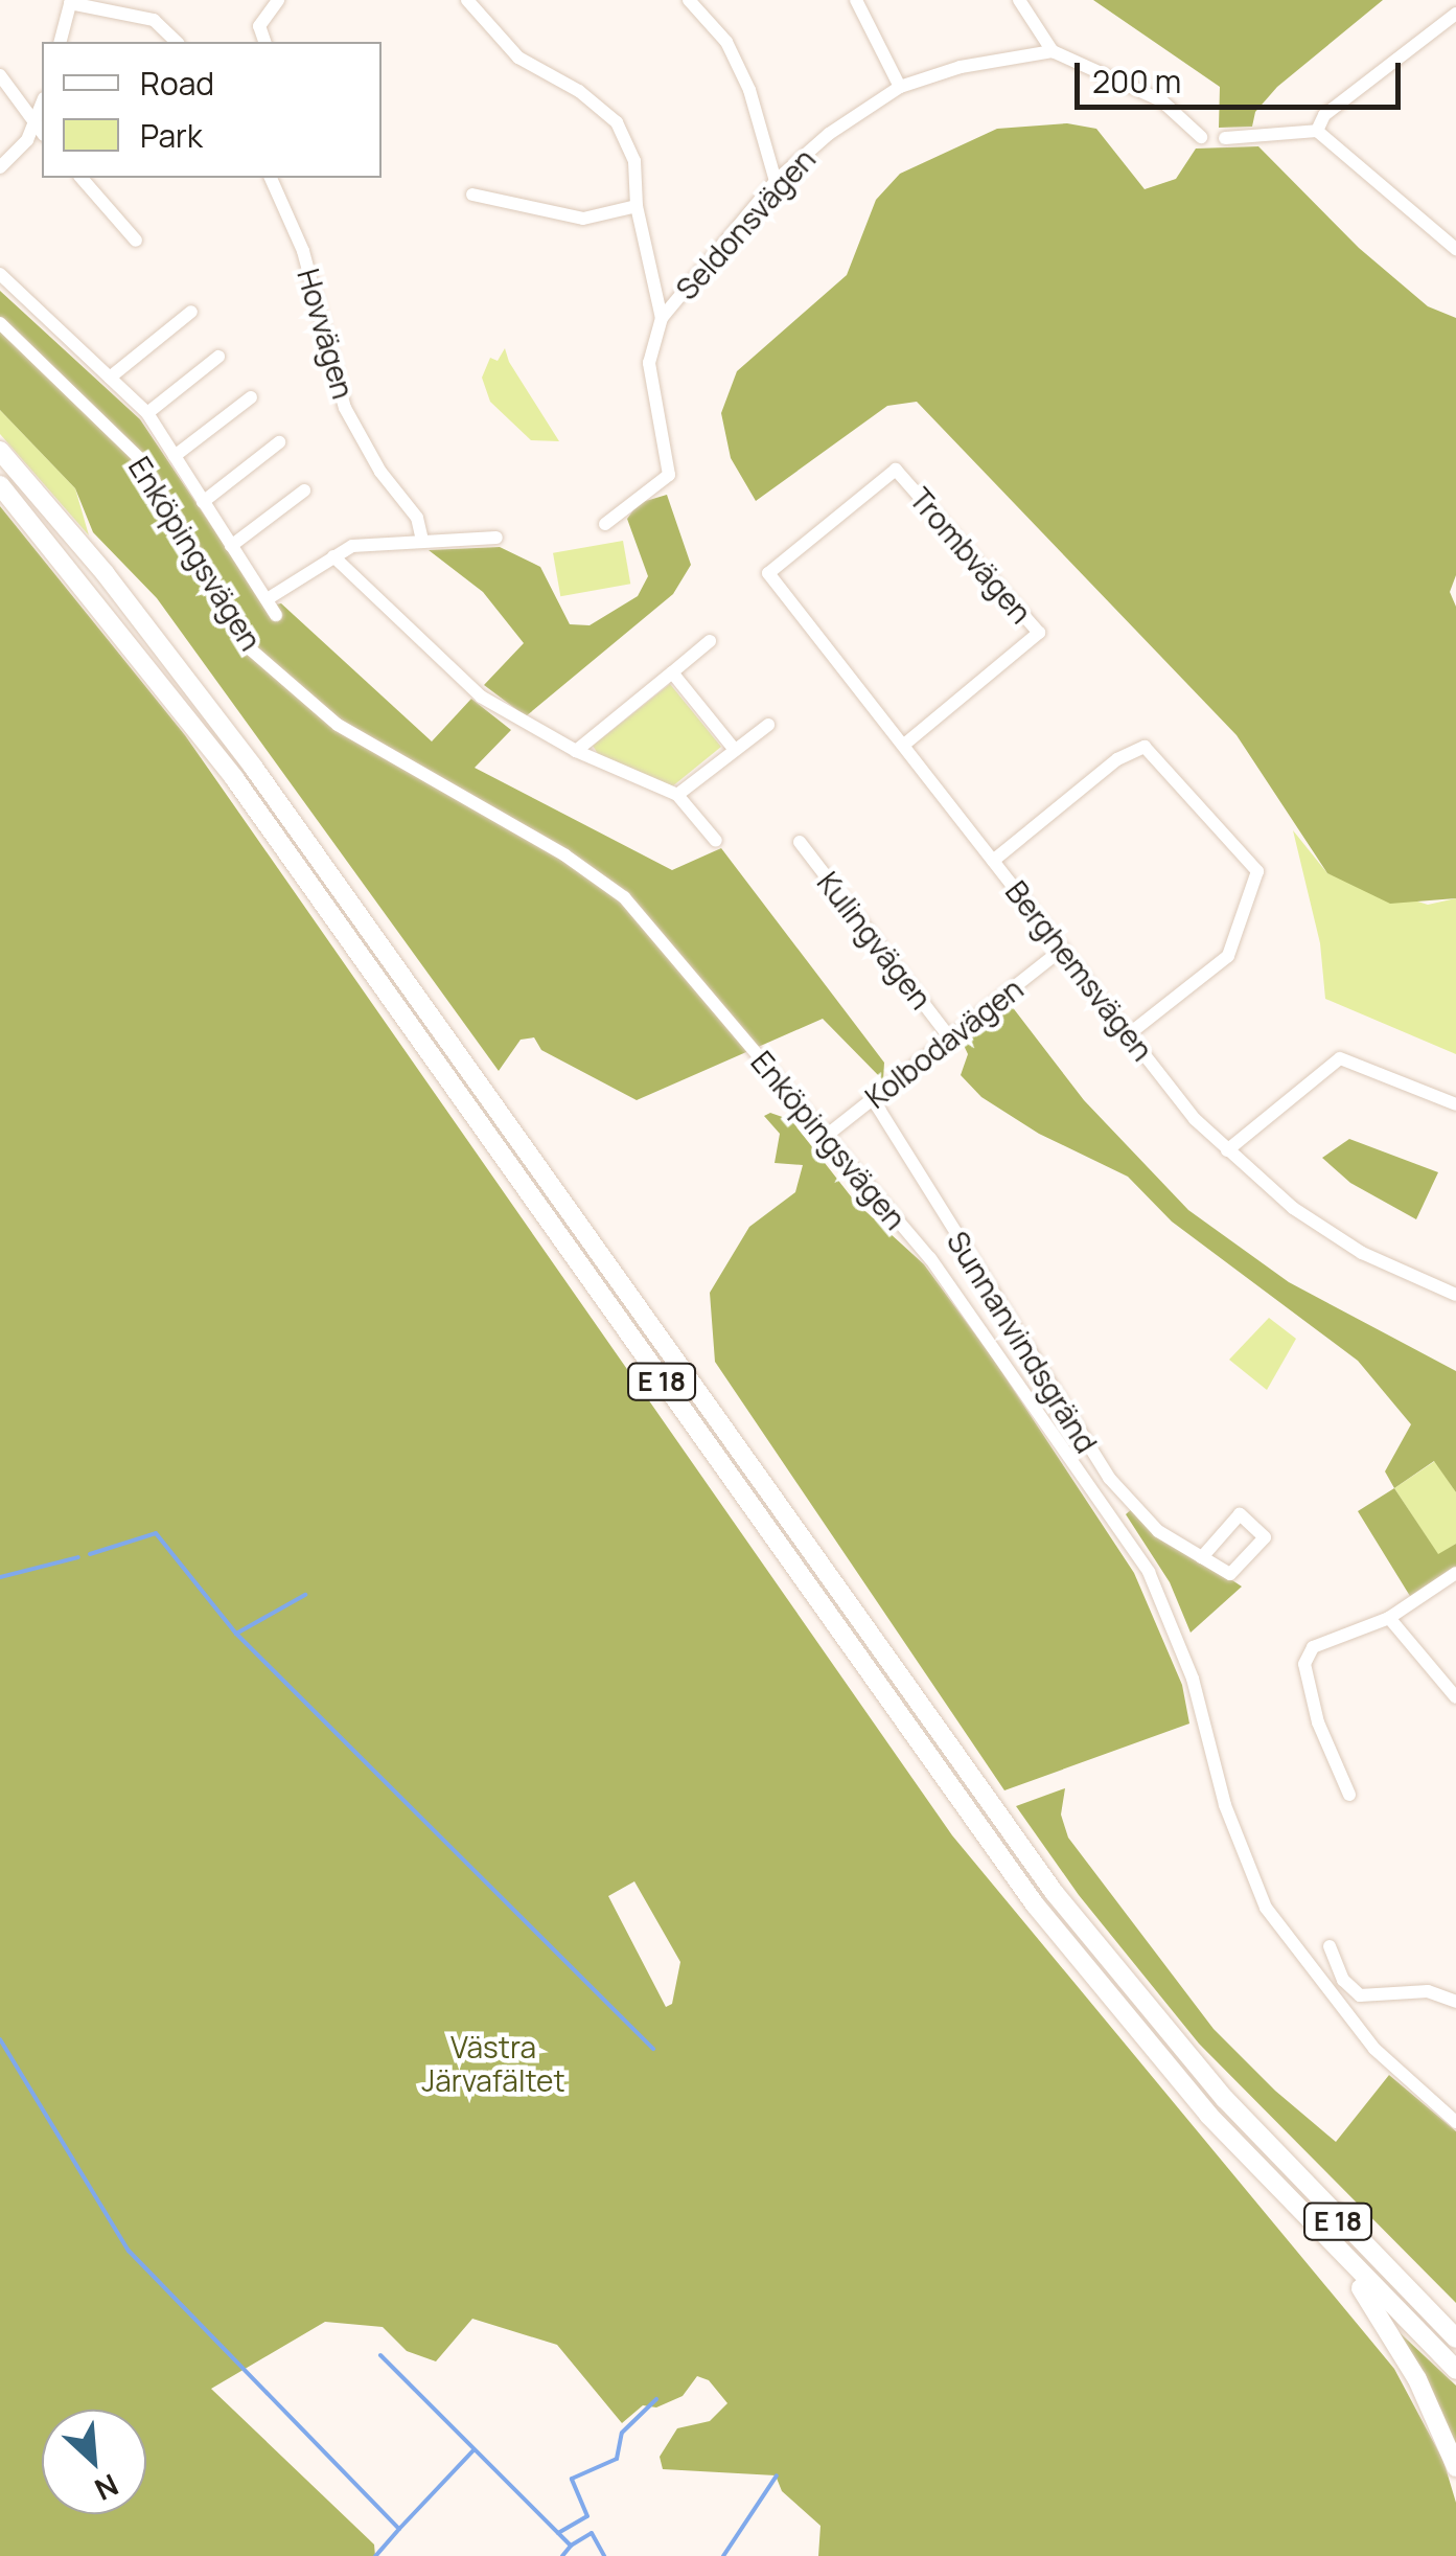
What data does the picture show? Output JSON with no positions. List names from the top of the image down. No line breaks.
{"streets":{"highway":["E 18"],"street":["Seldonsvägen","Hovvägen","Enköpingsvägen","Trombvägen","Kulingvägen","Berghemsvägen","Kolbodavägen","Sunnanvindsgränd"]},"crossings":[["Enköpingsvägen","Kolbodavägen"],["Trombvägen","Berghemsvägen"],["Kulingvägen","Kolbodavägen"],["Berghemsvägen","Kolbodavägen"],["Kolbodavägen","Sunnanvindsgränd"]],"parks":["Västra Järvafältet"],"legend":["Road","Park"],"scale_bar":"200 m","north":"bottom right"}
